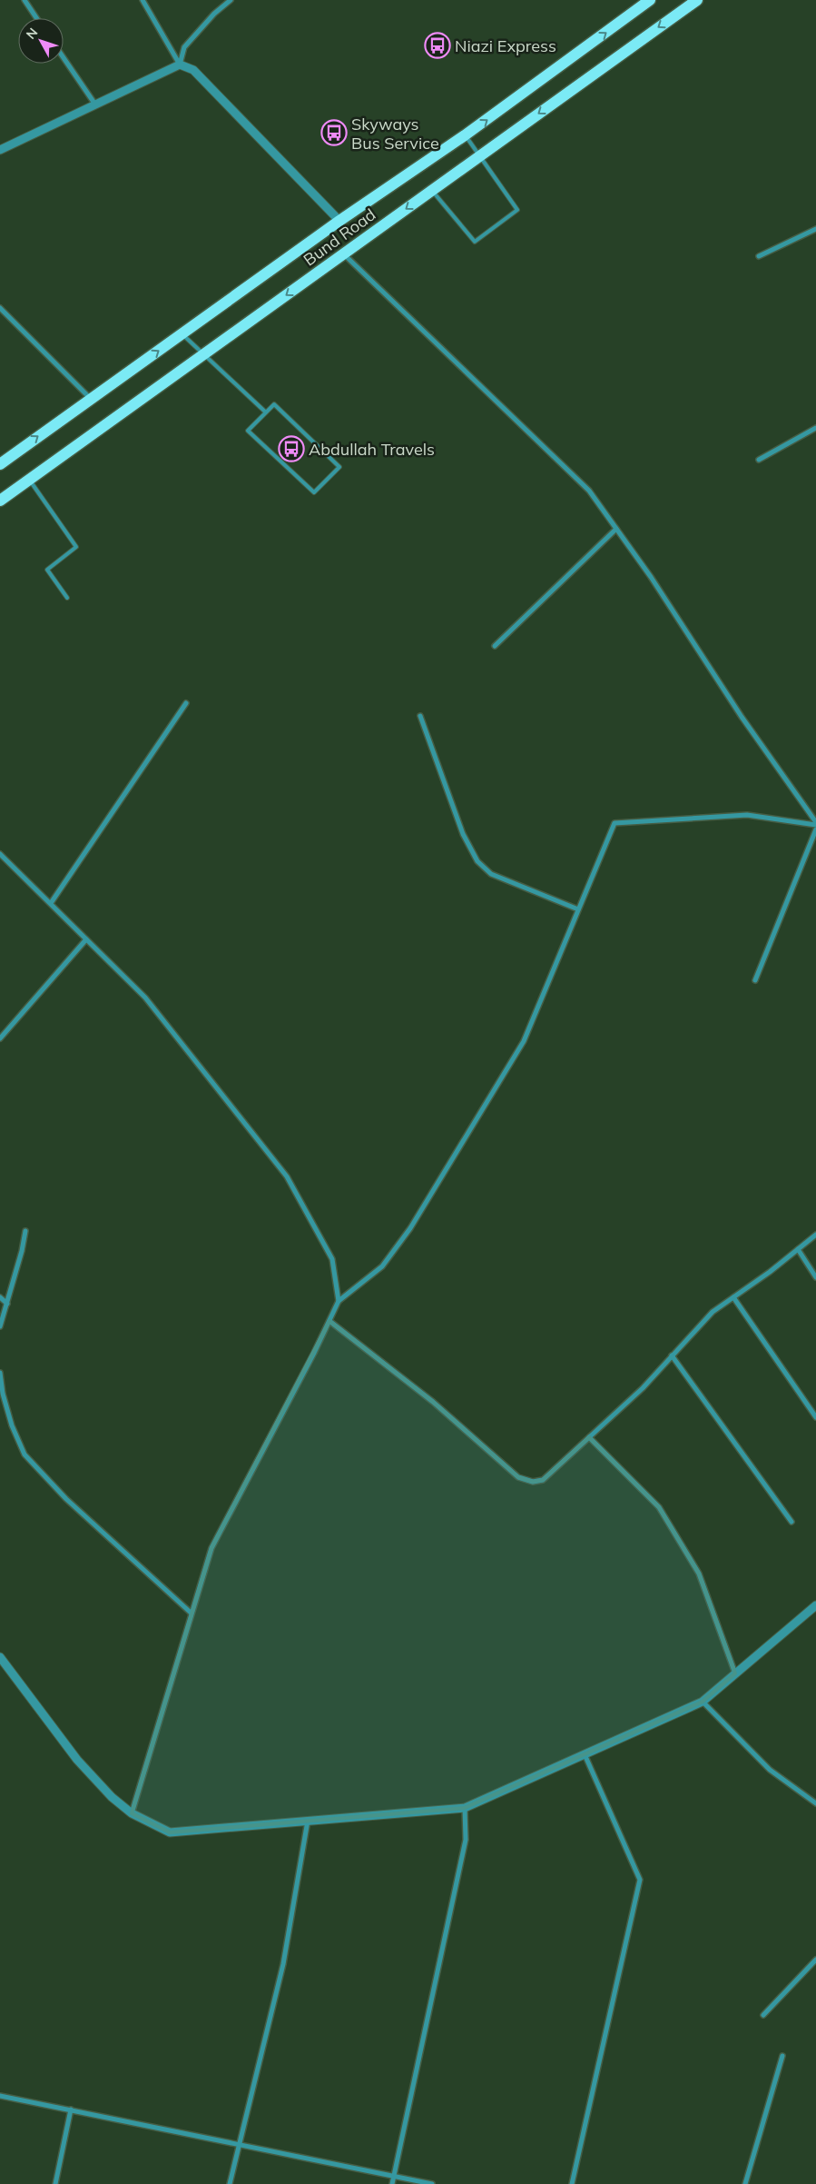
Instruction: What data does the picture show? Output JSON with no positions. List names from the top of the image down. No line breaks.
{"streets":{"main road":["Bund Road"]},"places":{"bus stop":["Niazi Express","Skyways Bus Service","Abdullah Travels"]},"north":"top left"}
